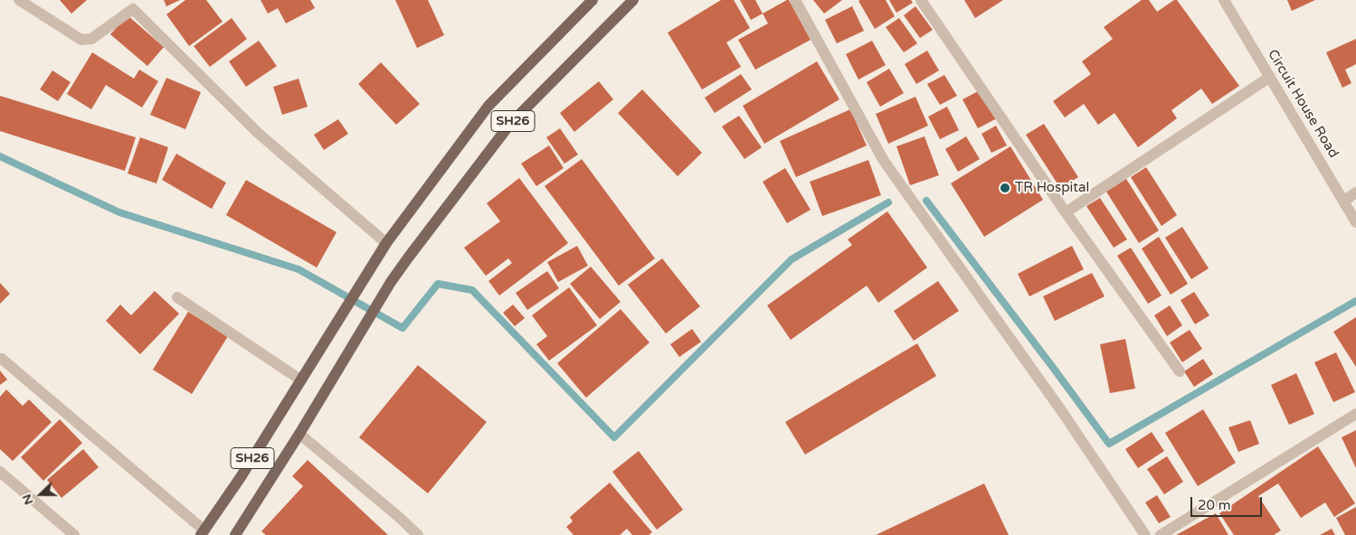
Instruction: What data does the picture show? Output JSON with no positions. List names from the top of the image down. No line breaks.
{"streets":{"main road":["SH26"],"street":["Circuit House Road"]},"places":["TR Hospital"],"scale_bar":"20 m","north":"left"}
